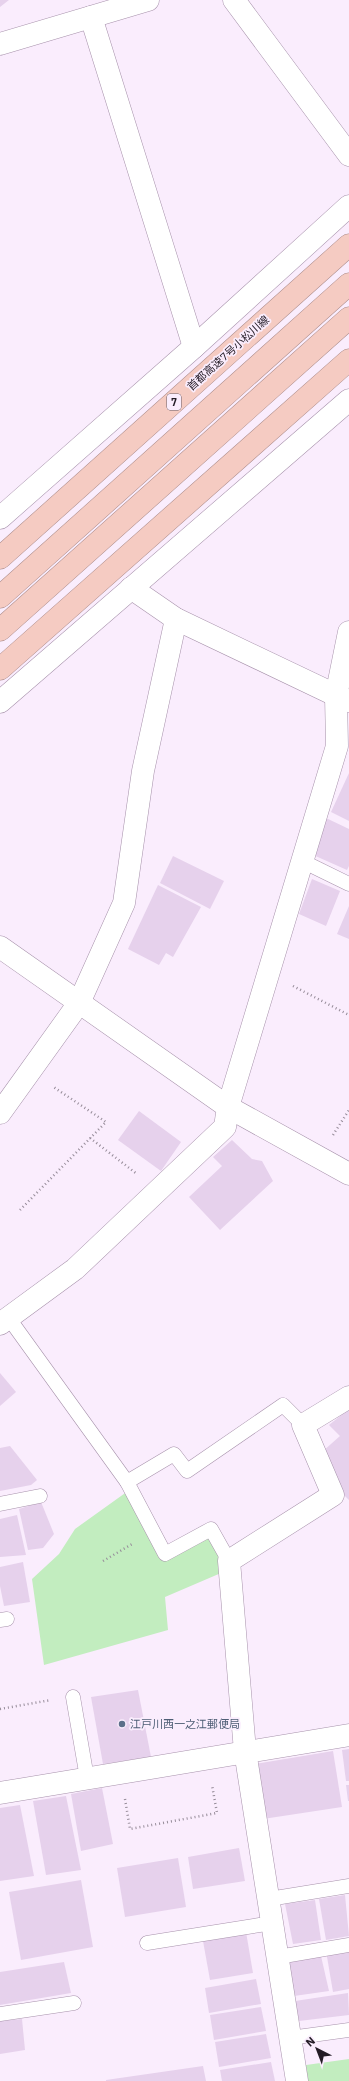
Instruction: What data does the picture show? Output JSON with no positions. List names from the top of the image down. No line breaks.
{"streets":{"highway":["首都高速7号小松川線","7"]},"places":["江戸川西一之江郵便局"],"north":"top left"}
